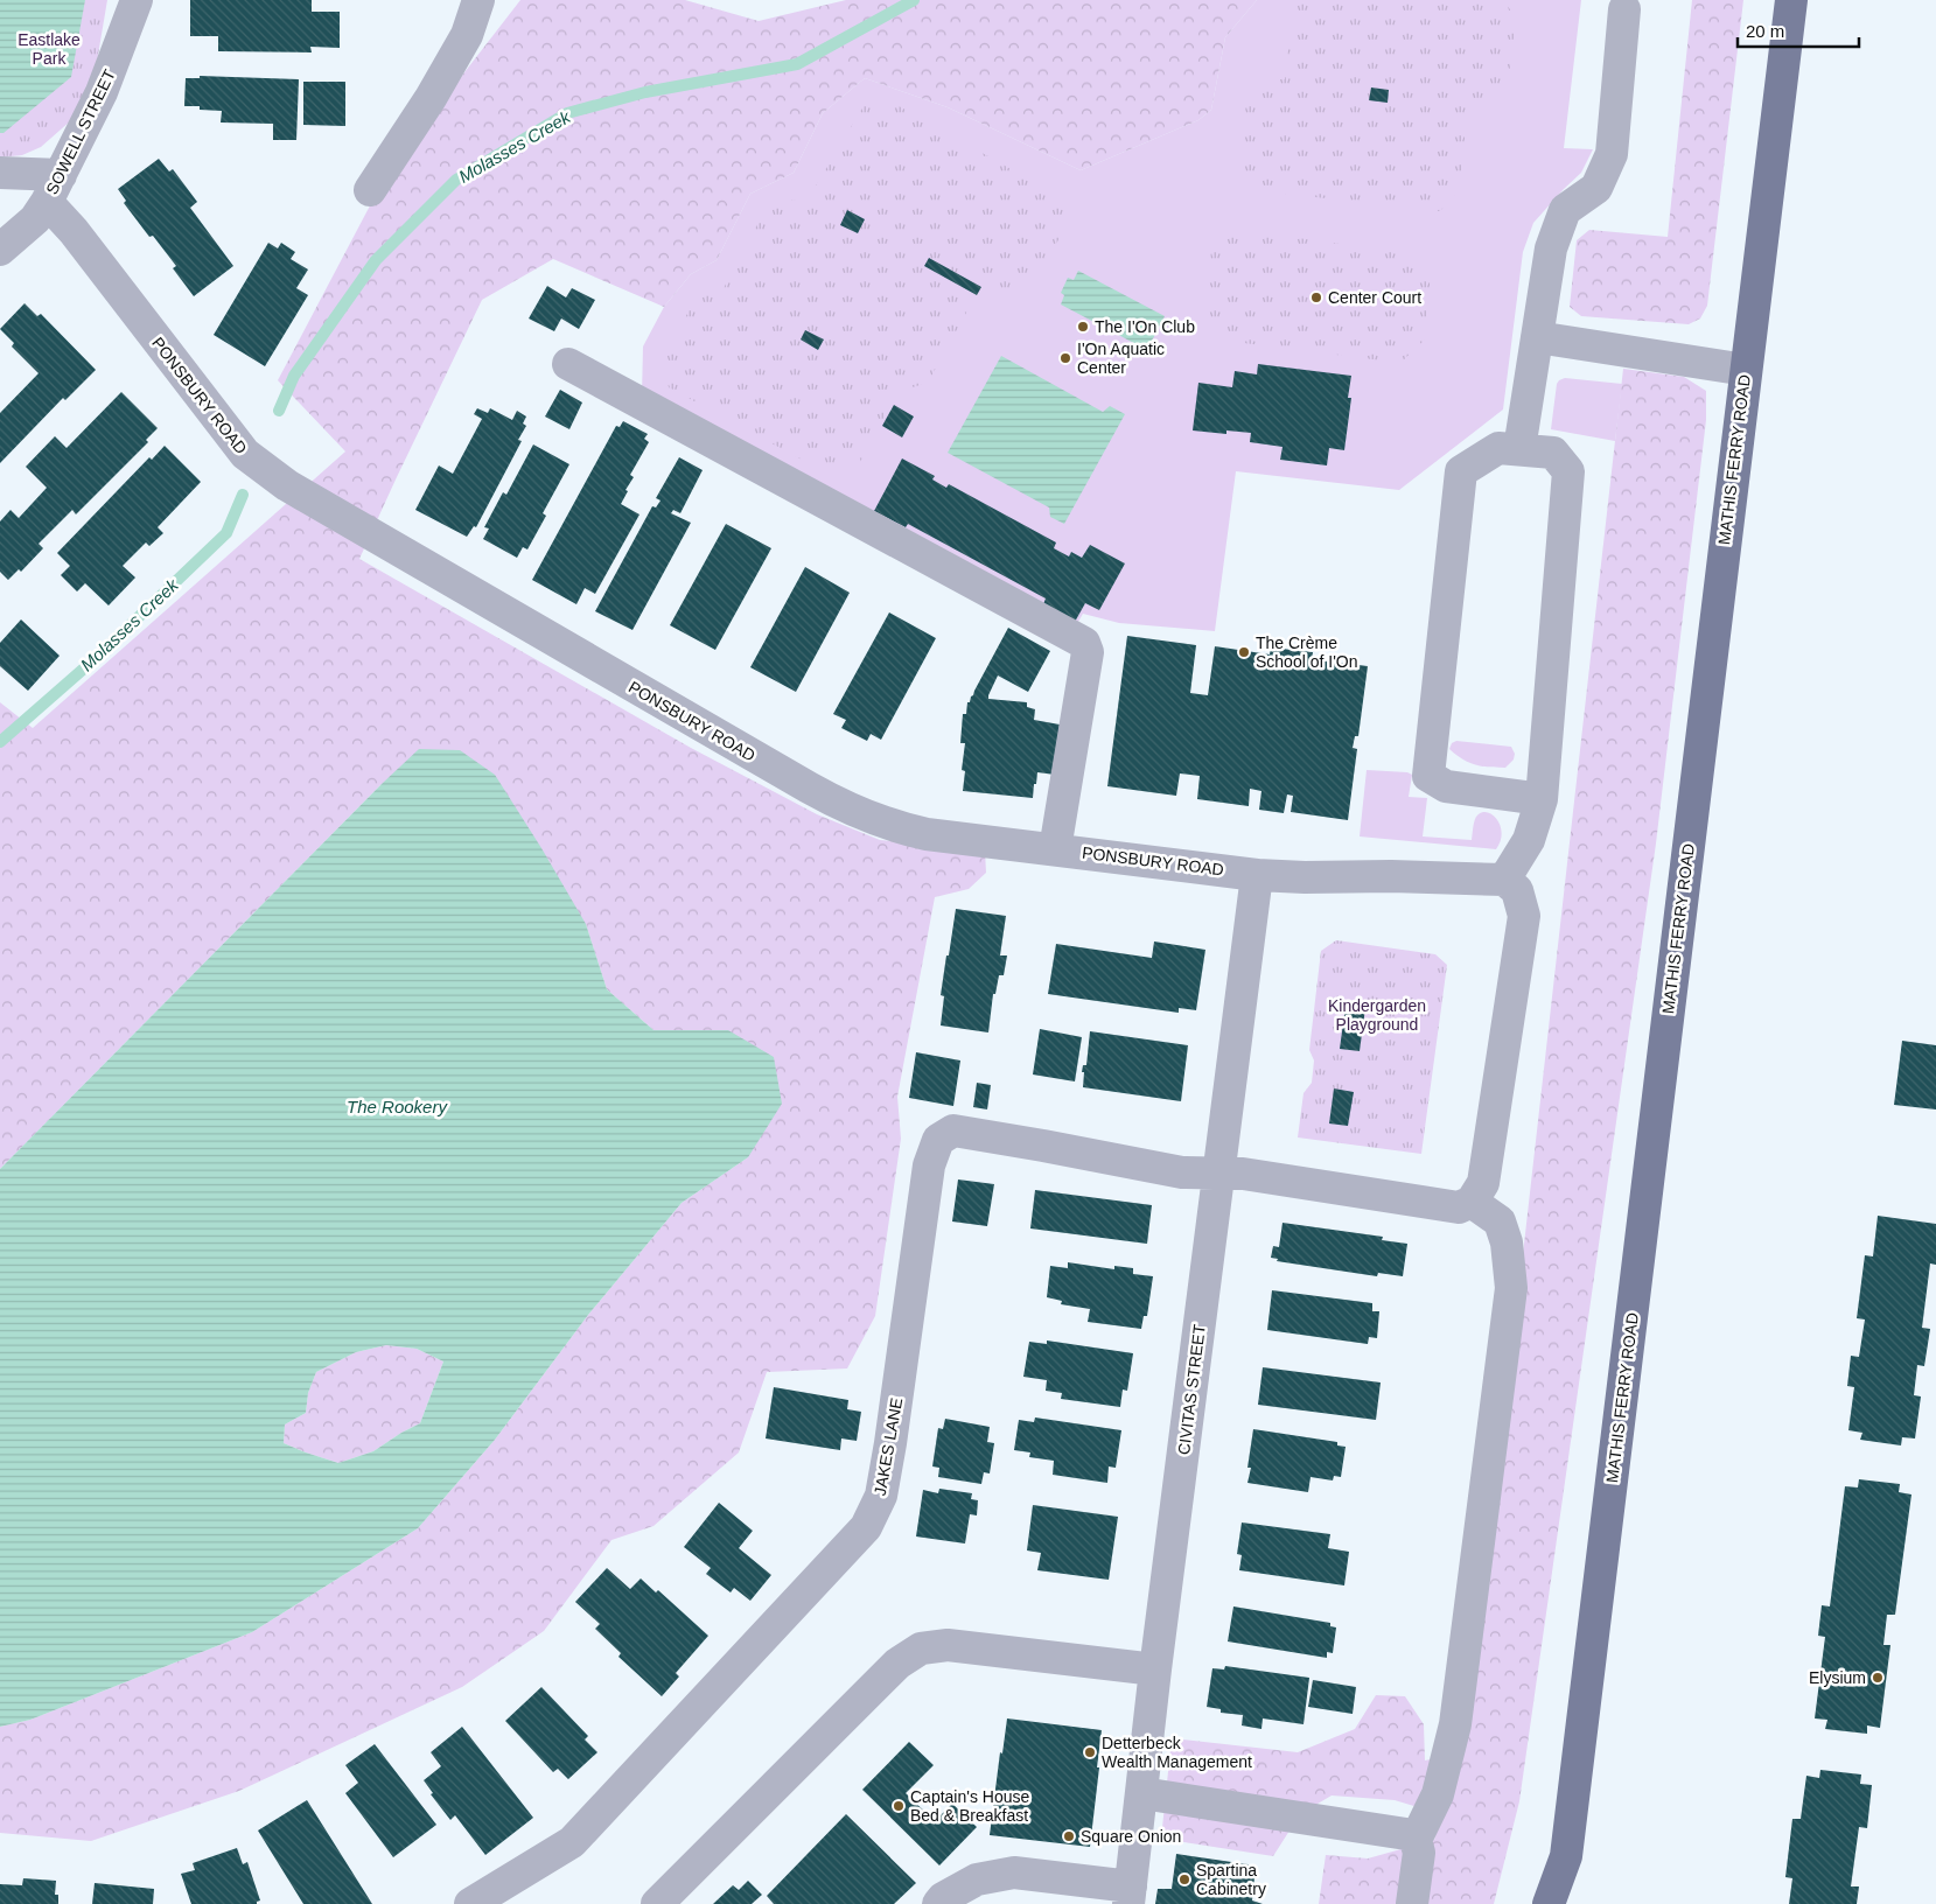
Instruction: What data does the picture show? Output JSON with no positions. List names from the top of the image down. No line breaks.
{"streets":{"main road":["MATHIS FERRY ROAD"],"street":["SOWELL STREET","PONSBURY ROAD","CIVITAS STREET","JAKES LANE"]},"crossings":[["SOWELL STREET","PONSBURY ROAD"],["PONSBURY ROAD","CIVITAS STREET"],["CIVITAS STREET","JAKES LANE"]],"water":["Molasses Creek","The Rookery"],"parks":["Eastlake Park","Kindergarden Playground"],"places":["Center Court","The I'On Club","I'On Aquatic Center","The Crème School of I'On","Elysium","Detterbeck Wealth Management","Captain's House Bed & Breakfast","Square Onion","Spartina Cabinetry"],"scale_bar":"20 m"}
